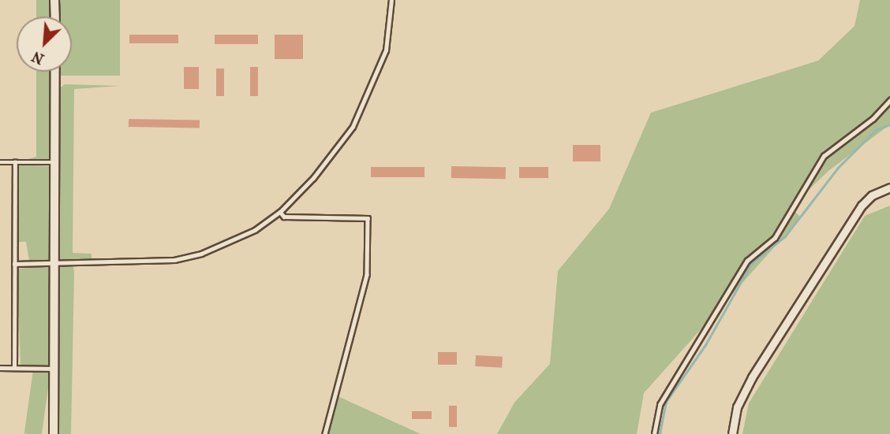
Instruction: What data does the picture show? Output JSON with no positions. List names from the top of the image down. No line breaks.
{"north":"bottom left"}
